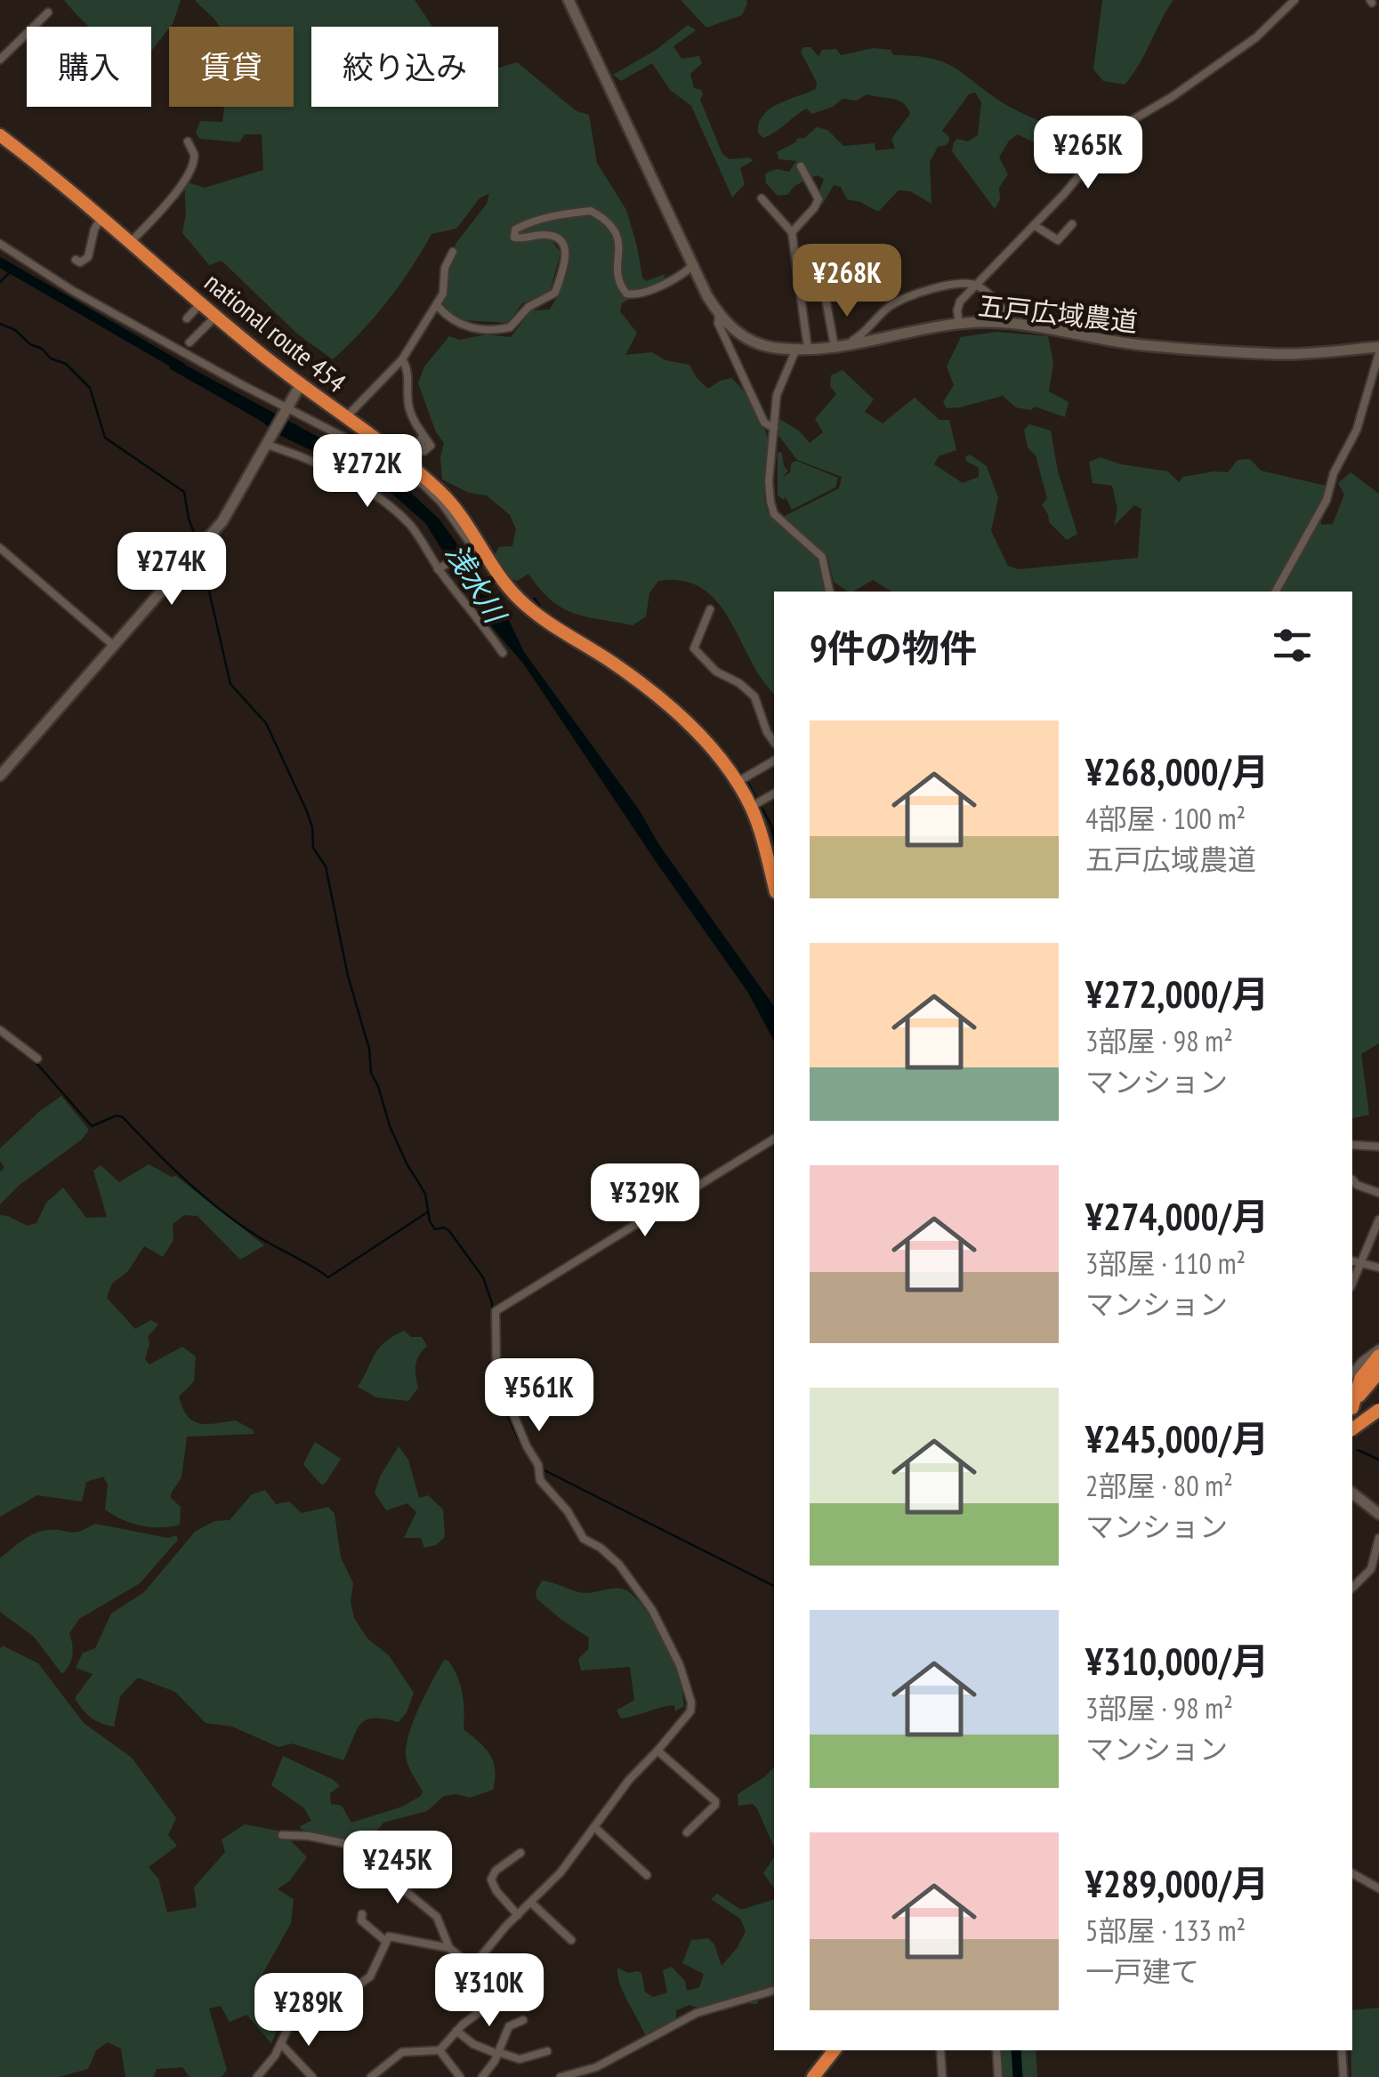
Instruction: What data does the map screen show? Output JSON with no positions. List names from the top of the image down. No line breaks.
{"streets":{"highway":["national route 454"],"street":["五戸広域農道"]},"water":["浅水川"],"page":{"chip":["購入","賃貸","絞り込み"],"price":["¥265K","¥268K","¥272K","¥274K","¥329K","¥561K","¥245K","¥310K","¥289K"],"heading":"9件の物件","list":[{"name":"¥268,000/月","note":"4部屋 · 100 m² · 五戸広域農道"},{"name":"¥272,000/月","note":"3部屋 · 98 m² · マンション"},{"name":"¥274,000/月","note":"3部屋 · 110 m² · マンション"},{"name":"¥245,000/月","note":"2部屋 · 80 m² · マンション"},{"name":"¥310,000/月","note":"3部屋 · 98 m² · マンション"},{"name":"¥289,000/月","note":"5部屋 · 133 m² · 一戸建て"}]}}
